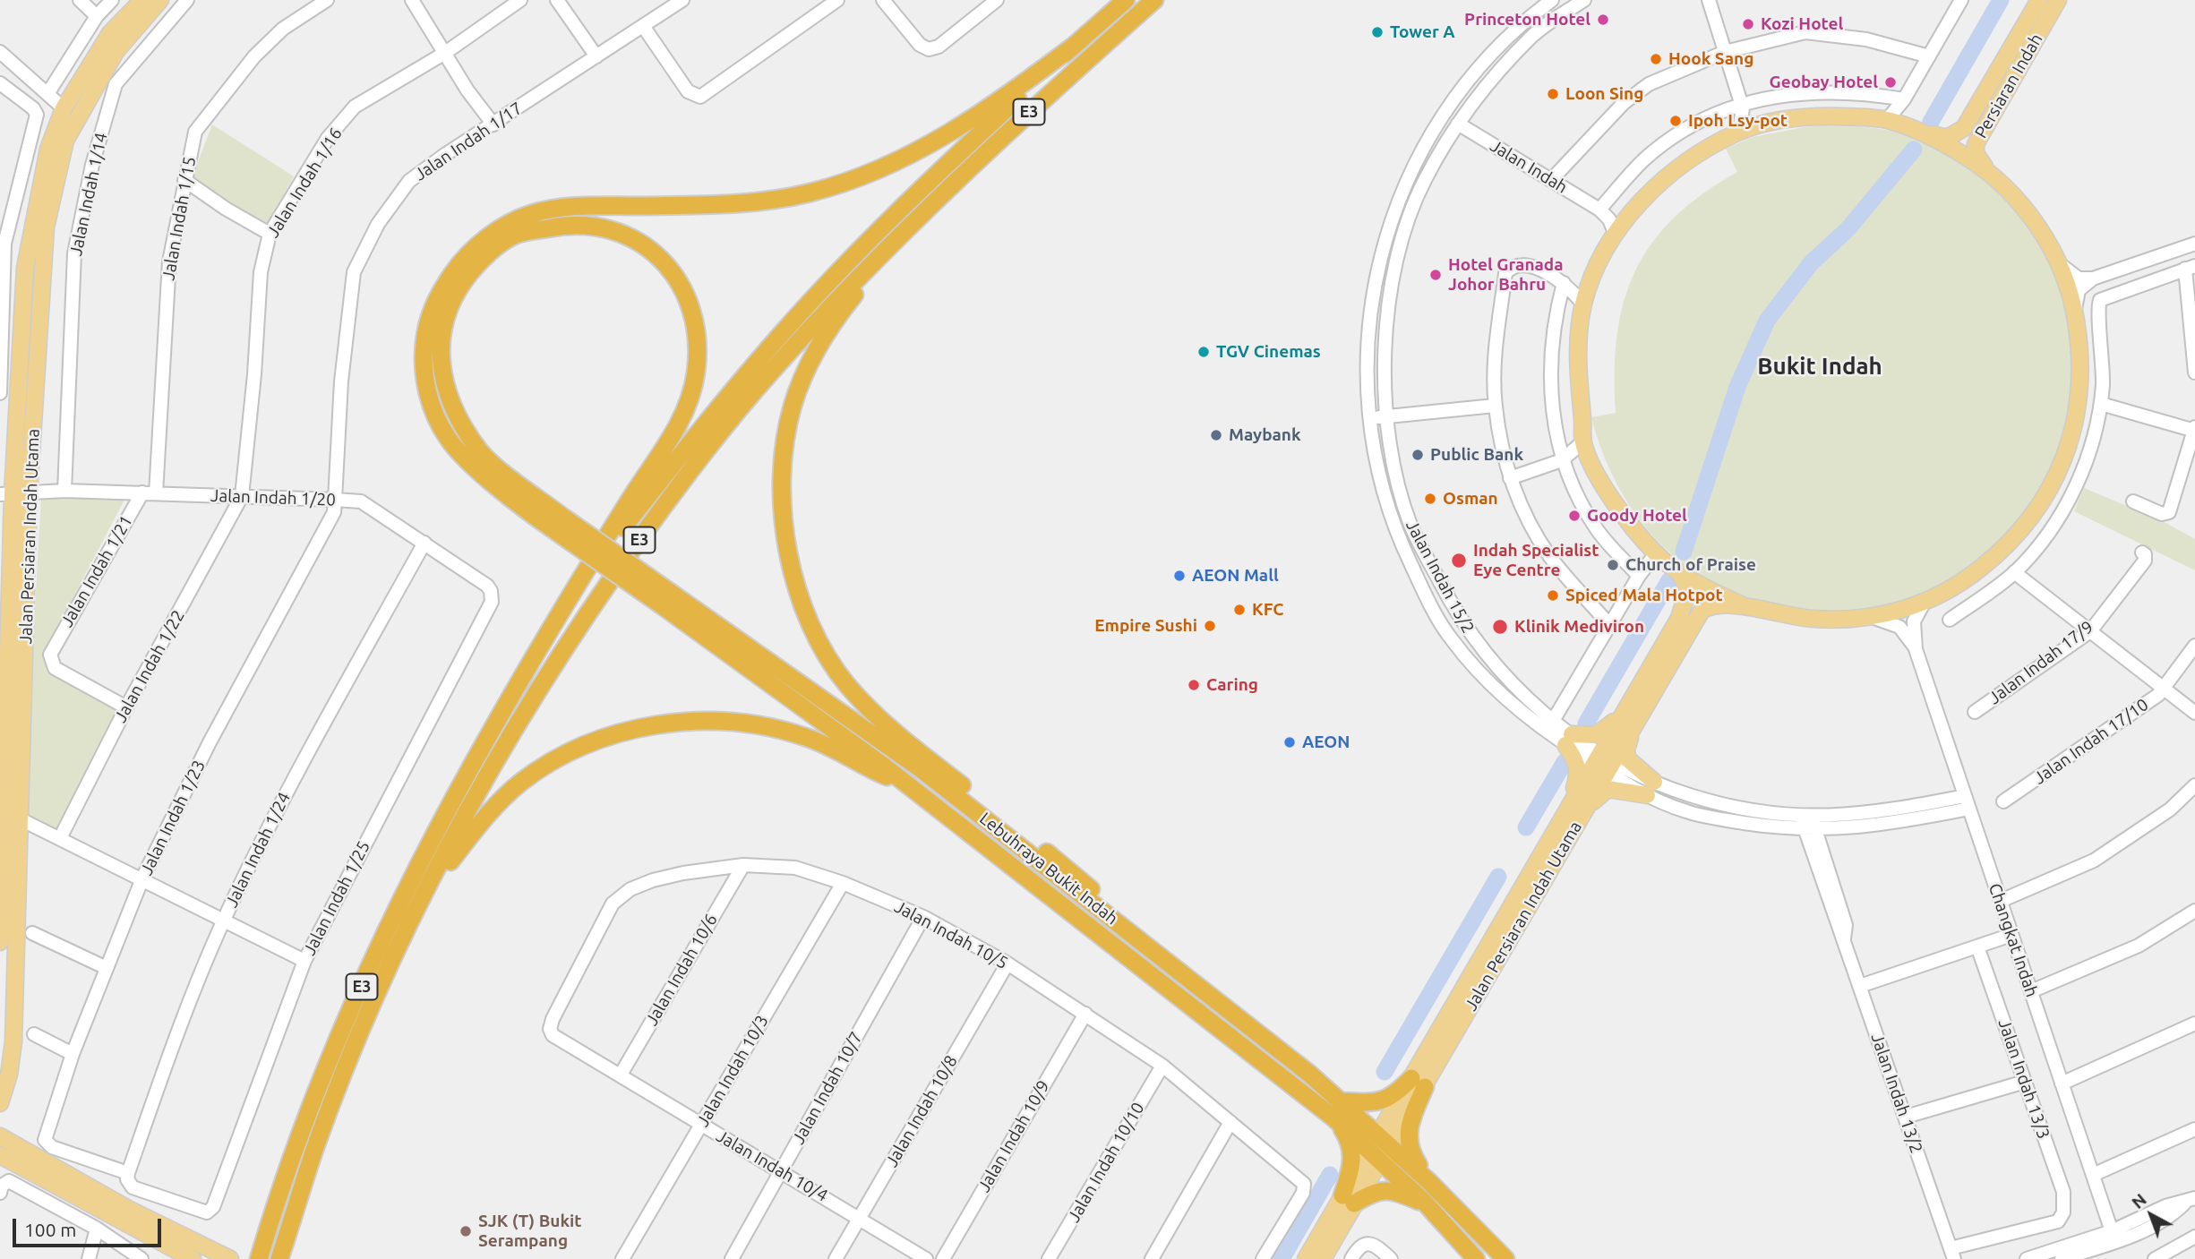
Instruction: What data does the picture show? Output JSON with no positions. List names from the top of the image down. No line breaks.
{"streets":{"highway":["E3","Lebuhraya Bukit Indah"],"main road":["Persiaran Indah","Jalan Persiaran Indah Utama"],"street":["Jalan Indah 1/17","Jalan Indah","Jalan Indah 1/16","Jalan Indah 1/14","Jalan Indah 1/15","Jalan Indah 1/20","Jalan Indah 1/21","Jalan Indah 15/2","Jalan Indah 17/9","Jalan Indah 1/22","Jalan Indah 17/10","Jalan Indah 1/23","Jalan Indah 1/24","Jalan Indah 1/25","Jalan Indah 10/5","Changkat Indah","Jalan Indah 10/6","Jalan Indah 10/3","Jalan Indah 13/3","Jalan Indah 10/7","Jalan Indah 13/2","Jalan Indah 10/8","Jalan Indah 10/9","Jalan Indah 10/10","Jalan Indah 10/4"]},"crossings":[["Persiaran Indah","Jalan Persiaran Indah Utama"],["Jalan Indah 1/17","Jalan Indah 1/20"],["Jalan Indah 1/17","Jalan Indah 1/23"],["Jalan Indah","Jalan Persiaran Indah Utama"],["Jalan Indah","Jalan Indah 15/2"],["Jalan Indah 1/16","Jalan Indah 1/20"],["Jalan Indah 1/16","Jalan Indah 1/22"],["Jalan Indah 1/14","Jalan Indah 1/20"],["Jalan Indah 1/15","Jalan Indah 1/20"],["Jalan Indah 1/20","Jalan Persiaran Indah Utama"],["Jalan Indah 1/20","Jalan Indah 1/21"],["Jalan Indah 1/20","Jalan Indah 1/22"],["Jalan Indah 1/20","Jalan Indah 1/23"],["Jalan Indah 1/20","Jalan Indah 1/24"],["Jalan Indah 1/20","Jalan Indah 1/25"],["Jalan Persiaran Indah Utama","Jalan Indah 15/2"],["Jalan Persiaran Indah Utama","Lebuhraya Bukit Indah"],["Jalan Persiaran Indah Utama","Changkat Indah"],["Jalan Indah 1/21","Jalan Indah 1/22"],["Jalan Indah 1/23","Jalan Indah 1/24"],["Jalan Indah 1/23","Jalan Indah 1/25"],["Jalan Indah 1/24","Jalan Indah 1/25"],["Jalan Indah 10/5","Jalan Indah 10/6"],["Jalan Indah 10/5","Jalan Indah 10/3"],["Jalan Indah 10/5","Jalan Indah 10/7"],["Jalan Indah 10/5","Jalan Indah 10/8"],["Jalan Indah 10/5","Jalan Indah 10/9"],["Jalan Indah 10/5","Jalan Indah 10/10"],["Jalan Indah 10/5","Jalan Indah 10/4"],["Jalan Indah 10/6","Jalan Indah 10/4"],["Jalan Indah 10/3","Jalan Indah 10/4"],["Jalan Indah 13/3","Jalan Indah 13/2"],["Jalan Indah 10/7","Jalan Indah 10/4"],["Jalan Indah 10/8","Jalan Indah 10/4"]],"districts":["Bukit Indah"],"places":["Princeton Hotel","Kozi Hotel","Tower A","Hook Sang","Geobay Hotel","Loon Sing","Ipoh Lsy-pot","Hotel Granada Johor Bahru","TGV Cinemas","Maybank","Public Bank","Osman","Goody Hotel","Indah Specialist Eye Centre","Church of Praise","AEON Mall","Spiced Mala Hotpot","KFC","Empire Sushi","Klinik Mediviron","Caring","AEON","SJK (T) Bukit Serampang"],"scale_bar":"100 m","north":"top left"}
